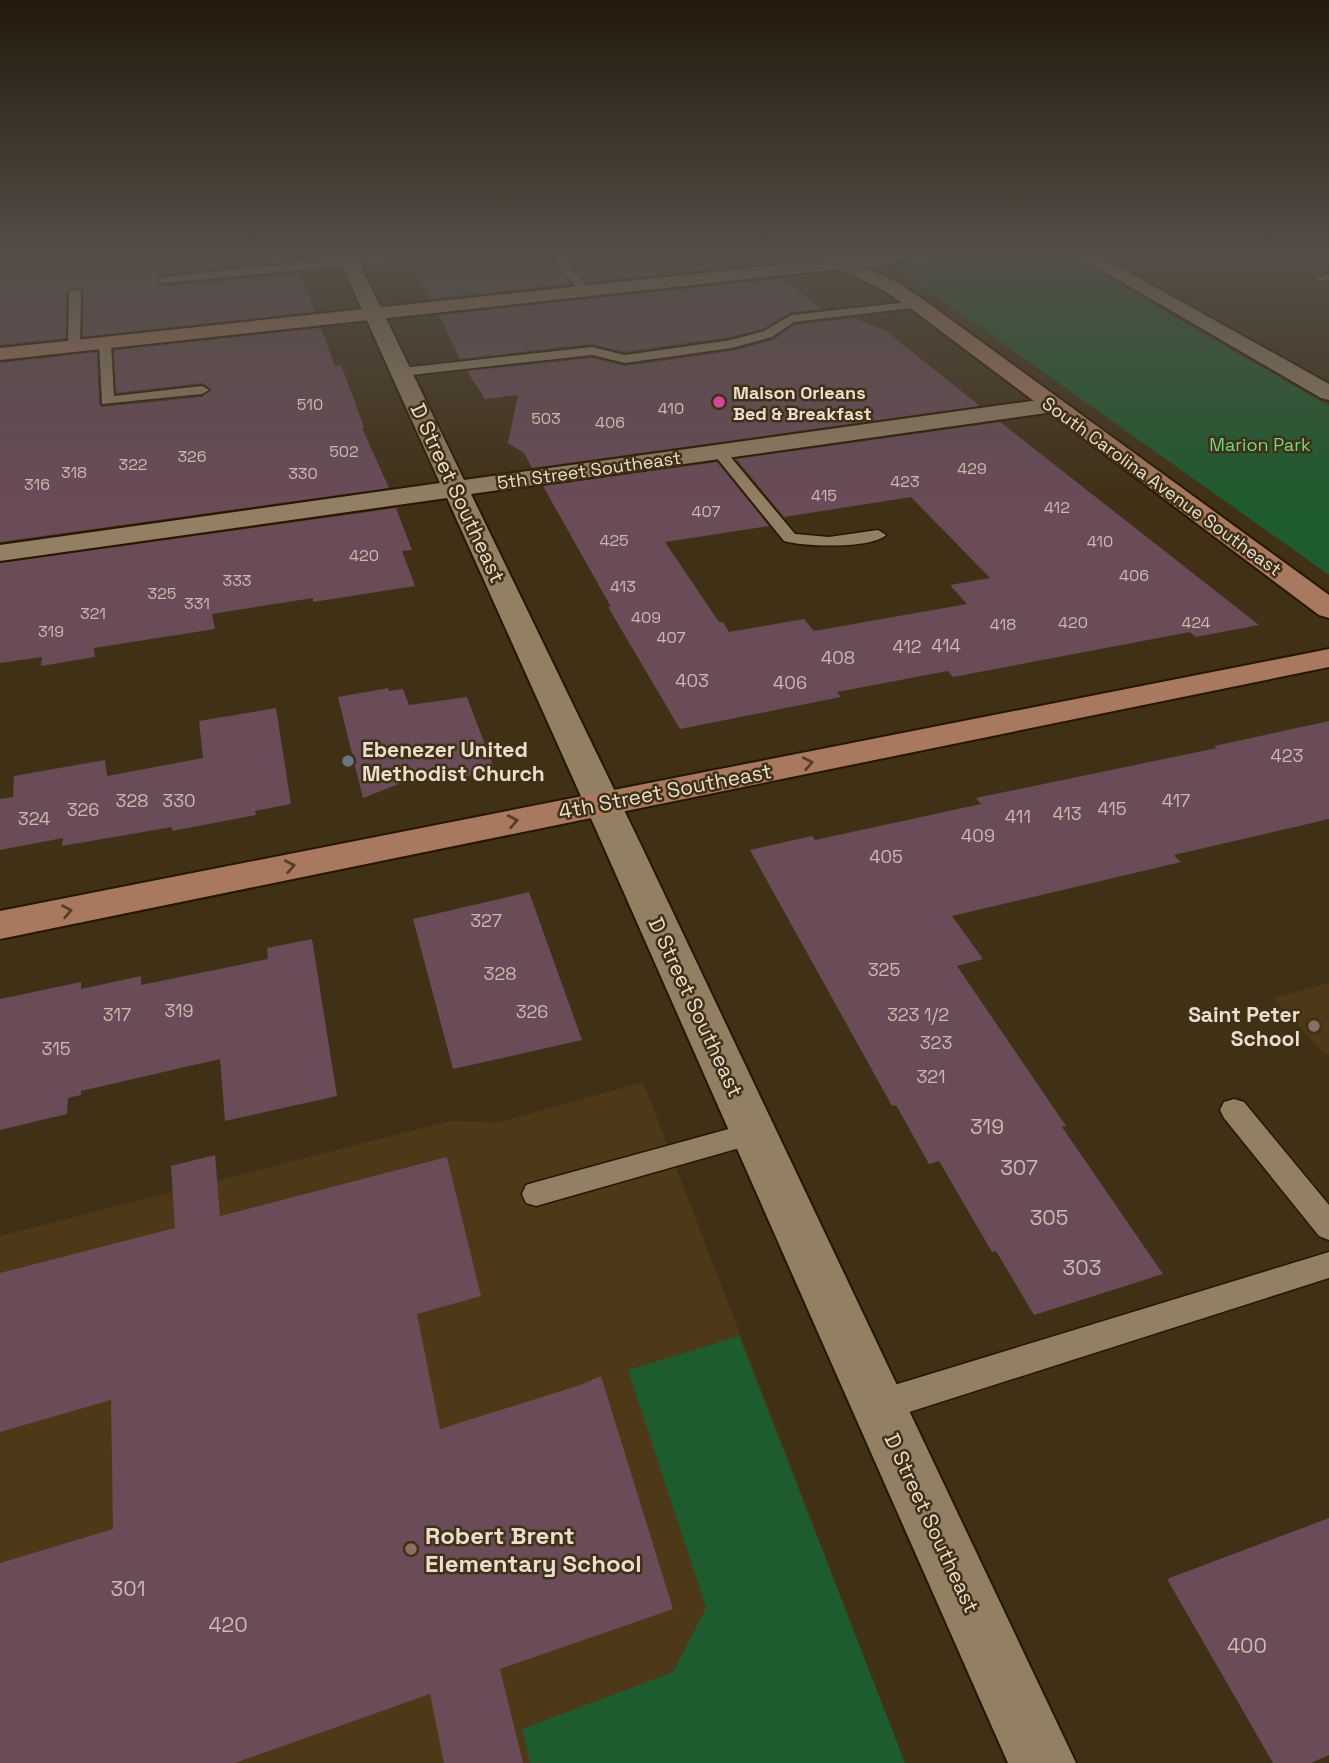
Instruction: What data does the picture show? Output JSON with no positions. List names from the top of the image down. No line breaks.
{"streets":{"street":["5th Street Southeast","South Carolina Avenue Southeast","D Street Southeast","4th Street Southeast"]},"crossings":[["5th Street Southeast","South Carolina Avenue Southeast"],["5th Street Southeast","D Street Southeast"],["D Street Southeast","4th Street Southeast"]],"one_way":["4th Street Southeast"],"parks":["Marion Park"],"places":["Maison Orleans Bed & Breakfast","Ebenezer United Methodist Church","Saint Peter School","Robert Brent Elementary School"],"house_numbers":["510","410","503","406","502","326","322","429","318","330","423","316","415","412","407","425","410","420","406","333","413","325","331","321","409","420","424","418","319","407","414","412","408","403","406","423","328","330","417","415","326","413","411","324","409","405","327","325","328","319","326","317","323 1/2","323","315","321","319","307","305","303","301","420","400"]}
